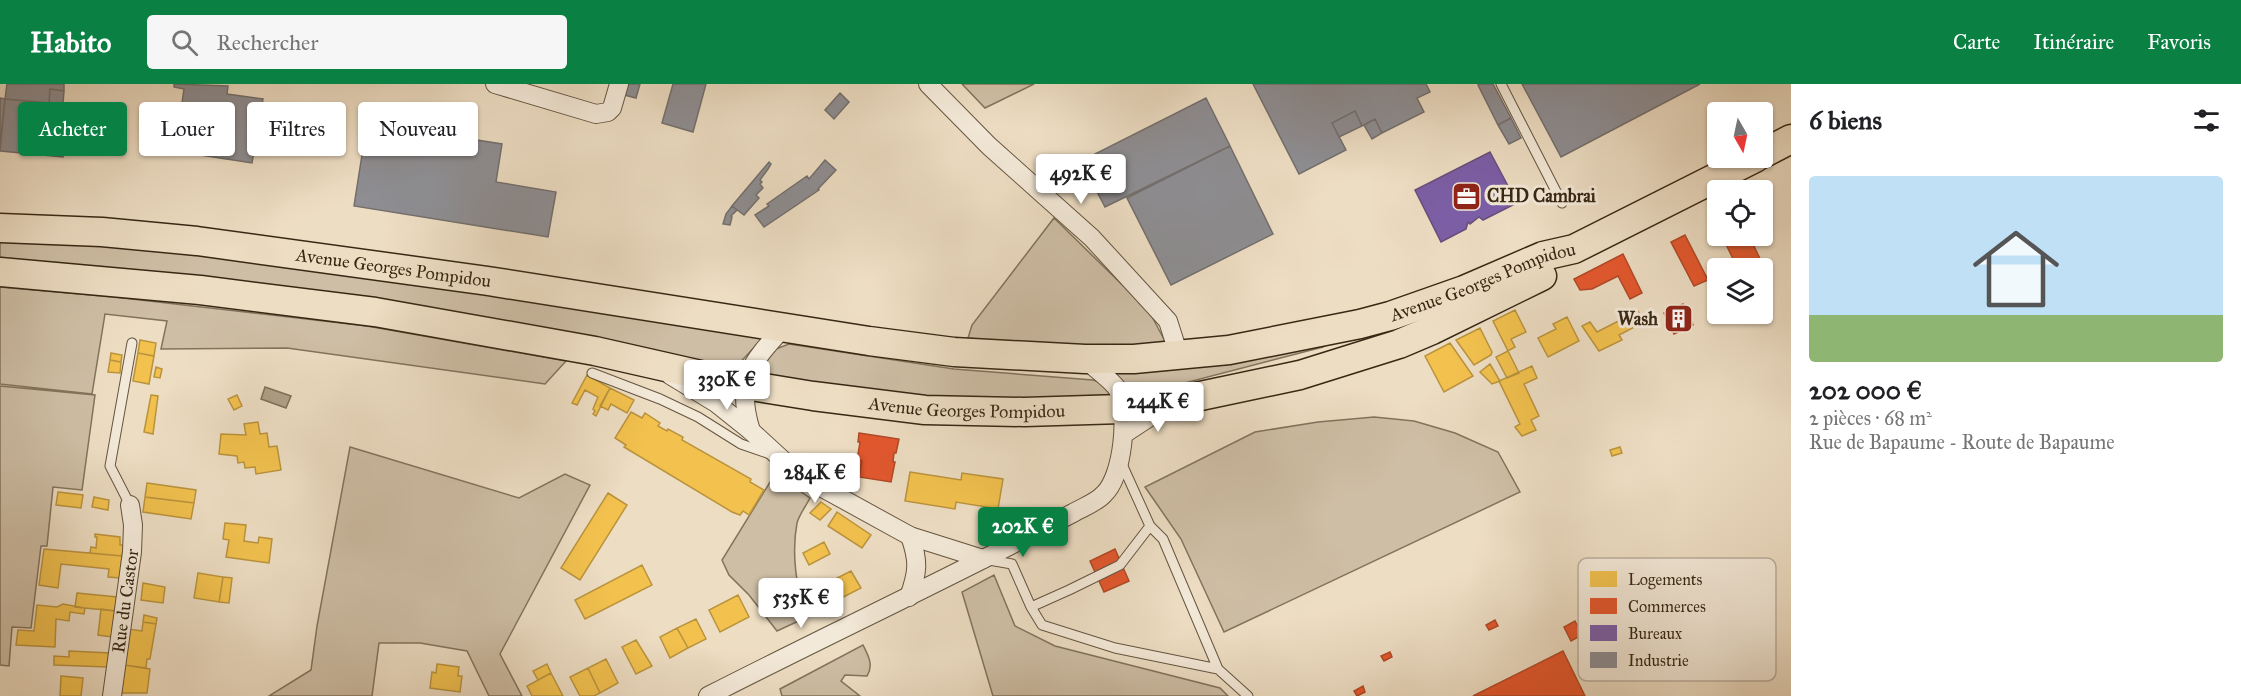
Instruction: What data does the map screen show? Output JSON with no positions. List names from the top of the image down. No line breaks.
{"streets":{"main road":["Avenue Georges Pompidou"],"street":["Rue du Castor"]},"places":{"office":["CHD Cambrai"],"building":["Wash"]},"legend":["Logements","Commerces","Bureaux","Industrie"],"north":"bottom","page":{"header":"Habito","search":"Rechercher","nav":["Carte","Itinéraire","Favoris"],"heading":"6 biens","chip":["Acheter","Louer","Filtres","Nouveau"],"price":["492K €","330K €","244K €","284K €","202K €","535K €"],"list":[{"name":"202 000 €","note":"2 pièces · 68 m² · Rue de Bapaume - Route de Bapaume"}]}}
